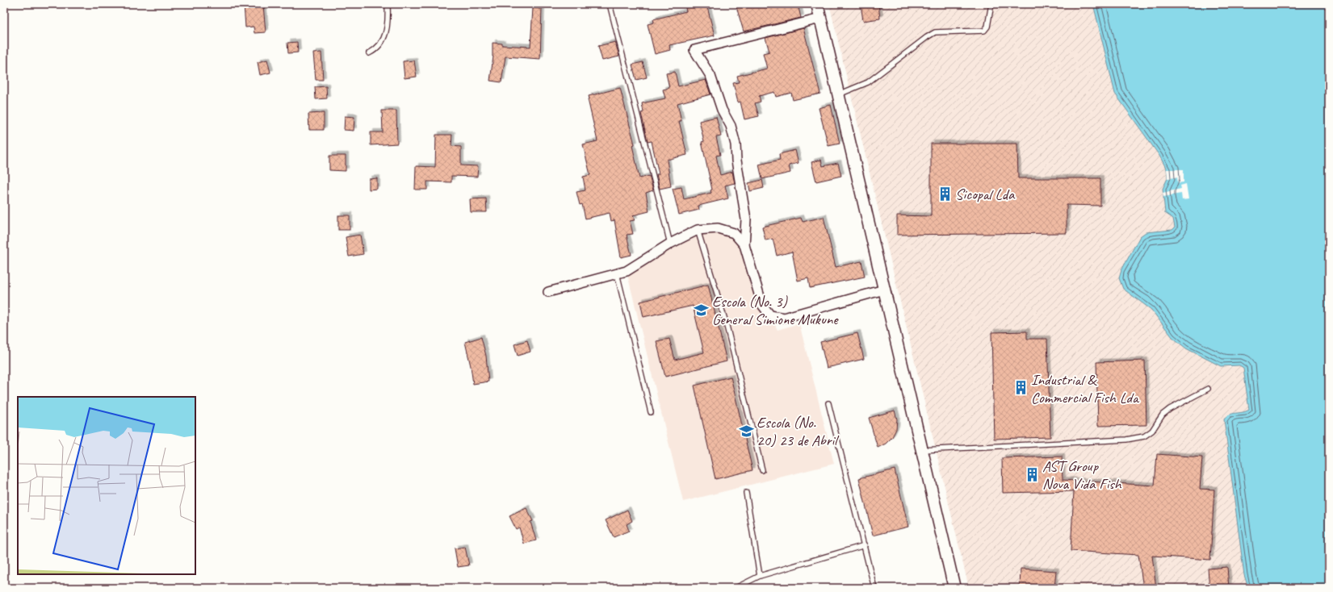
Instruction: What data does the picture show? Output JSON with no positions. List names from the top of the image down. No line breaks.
{"places":{"building":["Sicopal Lda","Industrial & Commercial Fish Lda","AST Group Nova Vida Fish"],"school or university":["Escola (No. 3) General Simione Mukune","Escola (No. 20) 23 de Abril"]}}
